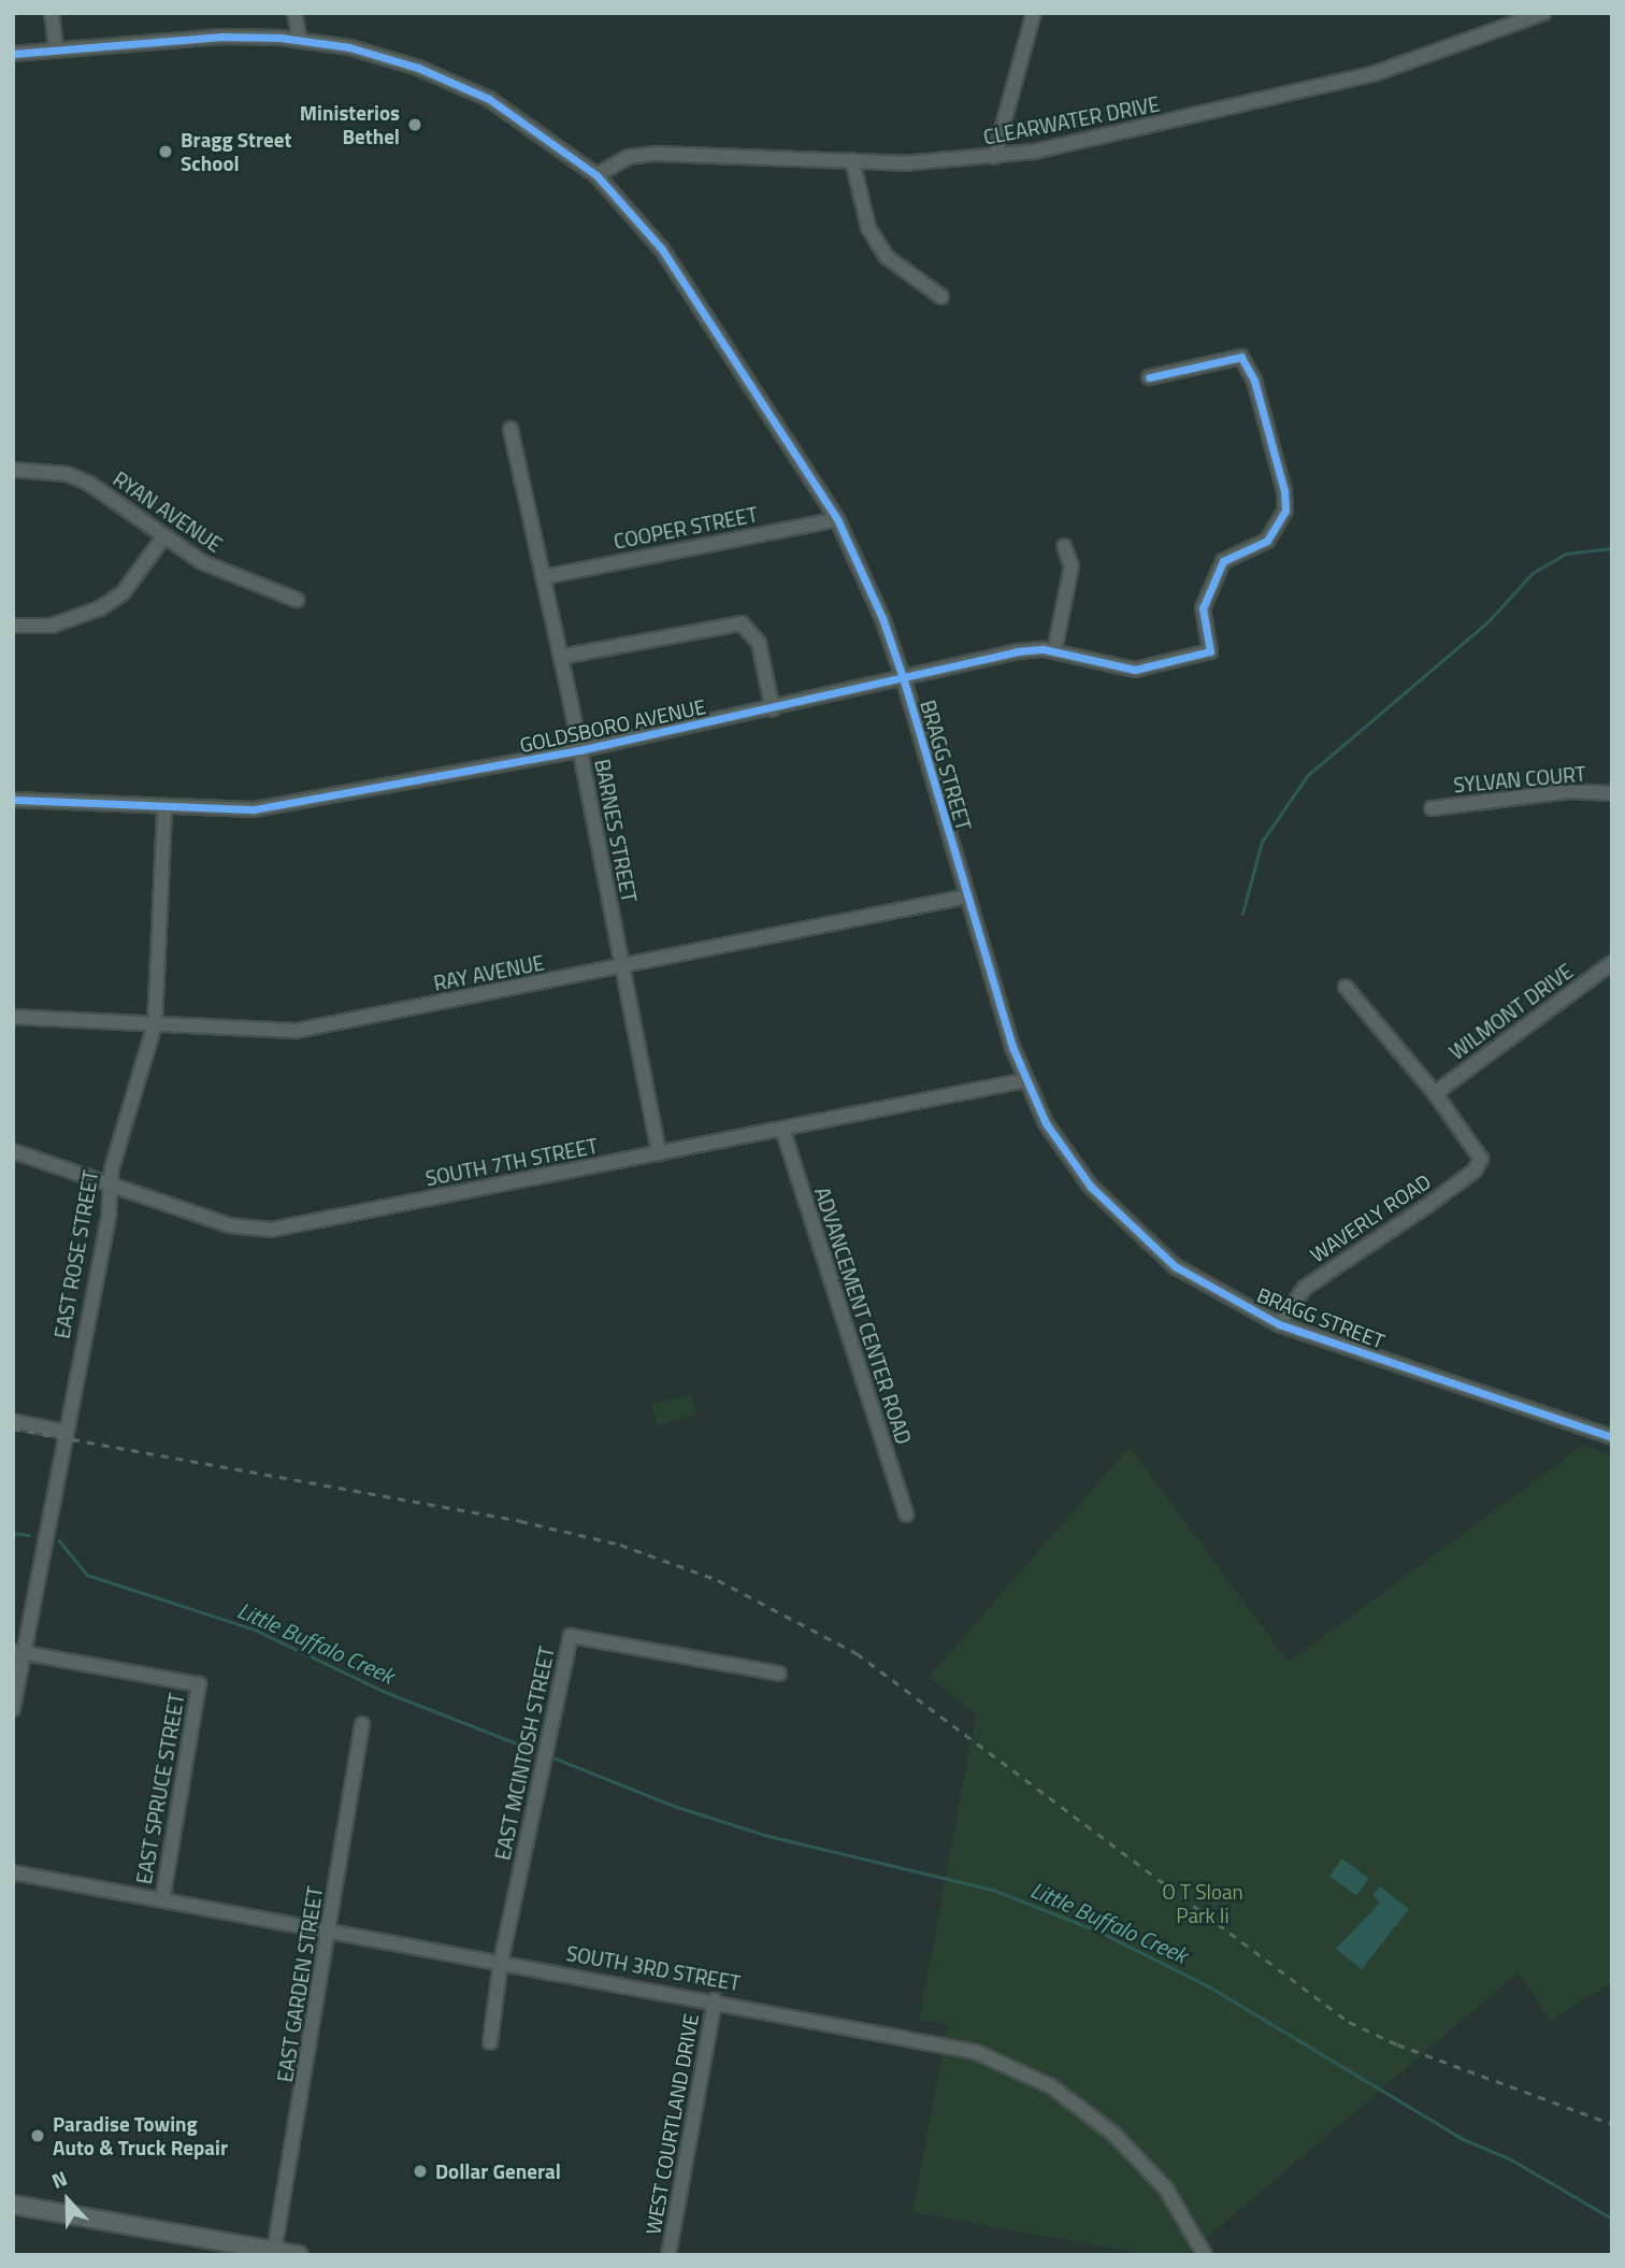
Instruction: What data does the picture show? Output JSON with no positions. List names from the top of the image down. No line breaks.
{"streets":{"street":["CLEARWATER DRIVE","RYAN AVENUE","COOPER STREET","GOLDSBORO AVENUE","BRAGG STREET","SYLVAN COURT","BARNES STREET","RAY AVENUE","WILMONT DRIVE","SOUTH 7TH STREET","WAVERLY ROAD","EAST ROSE STREET","ADVANCEMENT CENTER ROAD","EAST MCINTOSH STREET","EAST SPRUCE STREET","SOUTH 3RD STREET","EAST GARDEN STREET","WEST COURTLAND DRIVE"]},"crossings":[["CLEARWATER DRIVE","BRAGG STREET"],["COOPER STREET","BRAGG STREET"],["COOPER STREET","BARNES STREET"],["GOLDSBORO AVENUE","BRAGG STREET"],["GOLDSBORO AVENUE","BARNES STREET"],["GOLDSBORO AVENUE","EAST ROSE STREET"],["BRAGG STREET","RAY AVENUE"],["BRAGG STREET","SOUTH 7TH STREET"],["BRAGG STREET","WAVERLY ROAD"],["BARNES STREET","RAY AVENUE"],["BARNES STREET","SOUTH 7TH STREET"],["RAY AVENUE","EAST ROSE STREET"],["WILMONT DRIVE","WAVERLY ROAD"],["SOUTH 7TH STREET","EAST ROSE STREET"],["SOUTH 7TH STREET","ADVANCEMENT CENTER ROAD"],["EAST ROSE STREET","EAST SPRUCE STREET"],["EAST MCINTOSH STREET","SOUTH 3RD STREET"],["EAST SPRUCE STREET","SOUTH 3RD STREET"],["SOUTH 3RD STREET","EAST GARDEN STREET"],["SOUTH 3RD STREET","WEST COURTLAND DRIVE"]],"water":["Little Buffalo Creek"],"parks":["O T Sloan Park Ii"],"places":["Ministerios Bethel","Bragg Street School","Paradise Towing Auto & Truck Repair","Dollar General"],"north":"top"}
